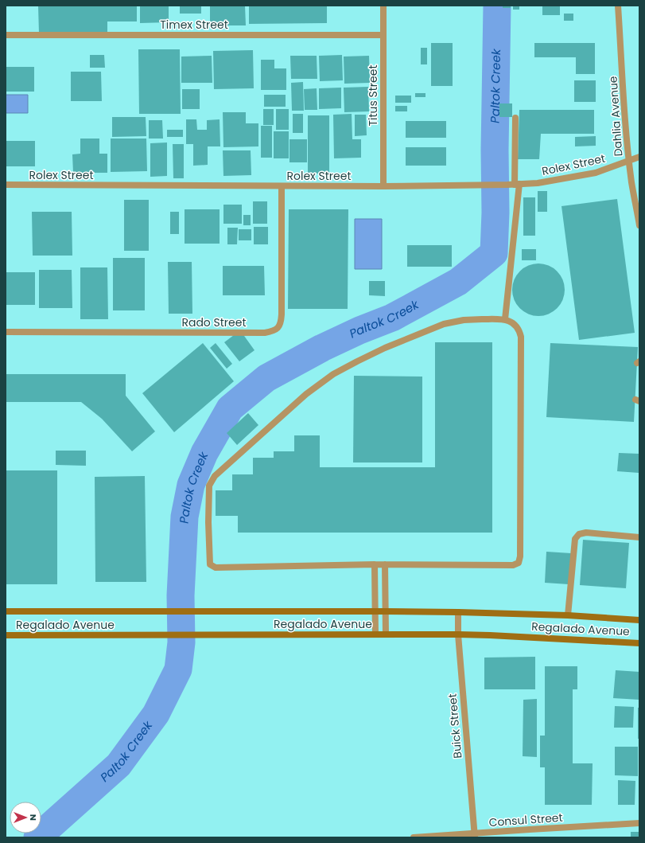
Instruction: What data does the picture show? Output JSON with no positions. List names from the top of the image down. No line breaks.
{"streets":{"main road":["Regalado Avenue"],"street":["Timex Street","Titus Street","Dahlia Avenue","Rolex Street","Rado Street","Buick Street","Consul Street"]},"crossings":[["Timex Street","Titus Street"],["Titus Street","Rolex Street"],["Dahlia Avenue","Rolex Street"],["Rolex Street","Rado Street"],["Regalado Avenue","Buick Street"],["Buick Street","Consul Street"]],"water":["Paltok Creek"],"north":"right"}
